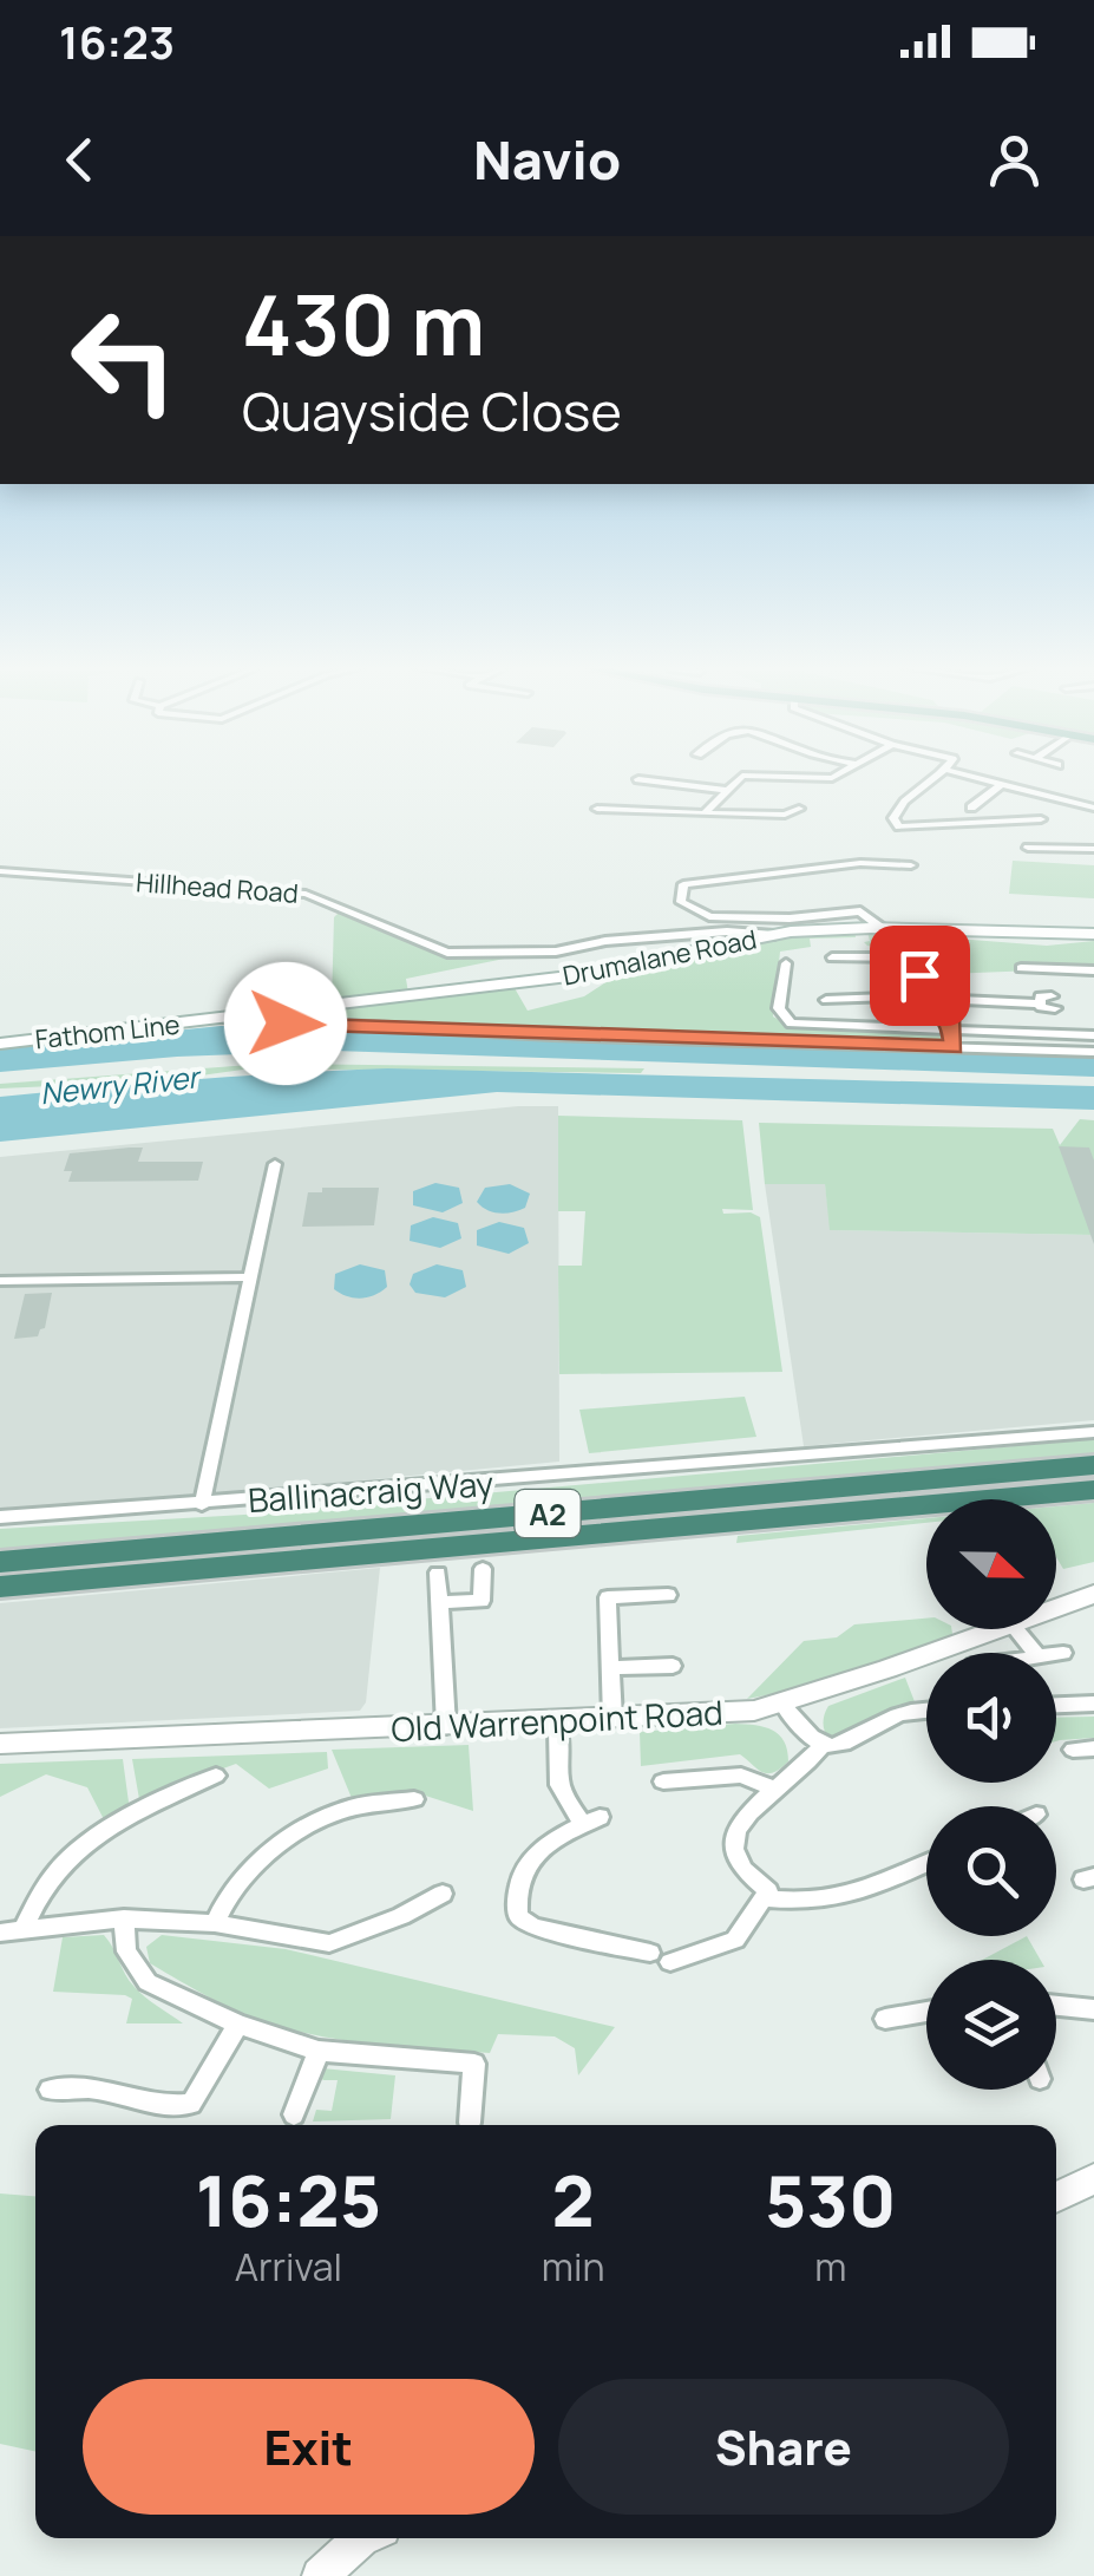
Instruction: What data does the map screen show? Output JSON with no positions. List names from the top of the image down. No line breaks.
{"streets":{"highway":["A2"],"main road":["Drumalane Road","Fathom Line","Old Warrenpoint Road"],"street":["Hillhead Road","Ballinacraig Way"]},"crossings":[["Hillhead Road","Drumalane Road"],["Drumalane Road","Fathom Line"]],"water":["Newry River"],"north":"right","page":{"status":"16:23","header":"Navio","turn":["430 m","Quayside Close"],"eta":["16:25","Arrival","2","min","530","m"],"buttons":["Exit","Share"]}}
